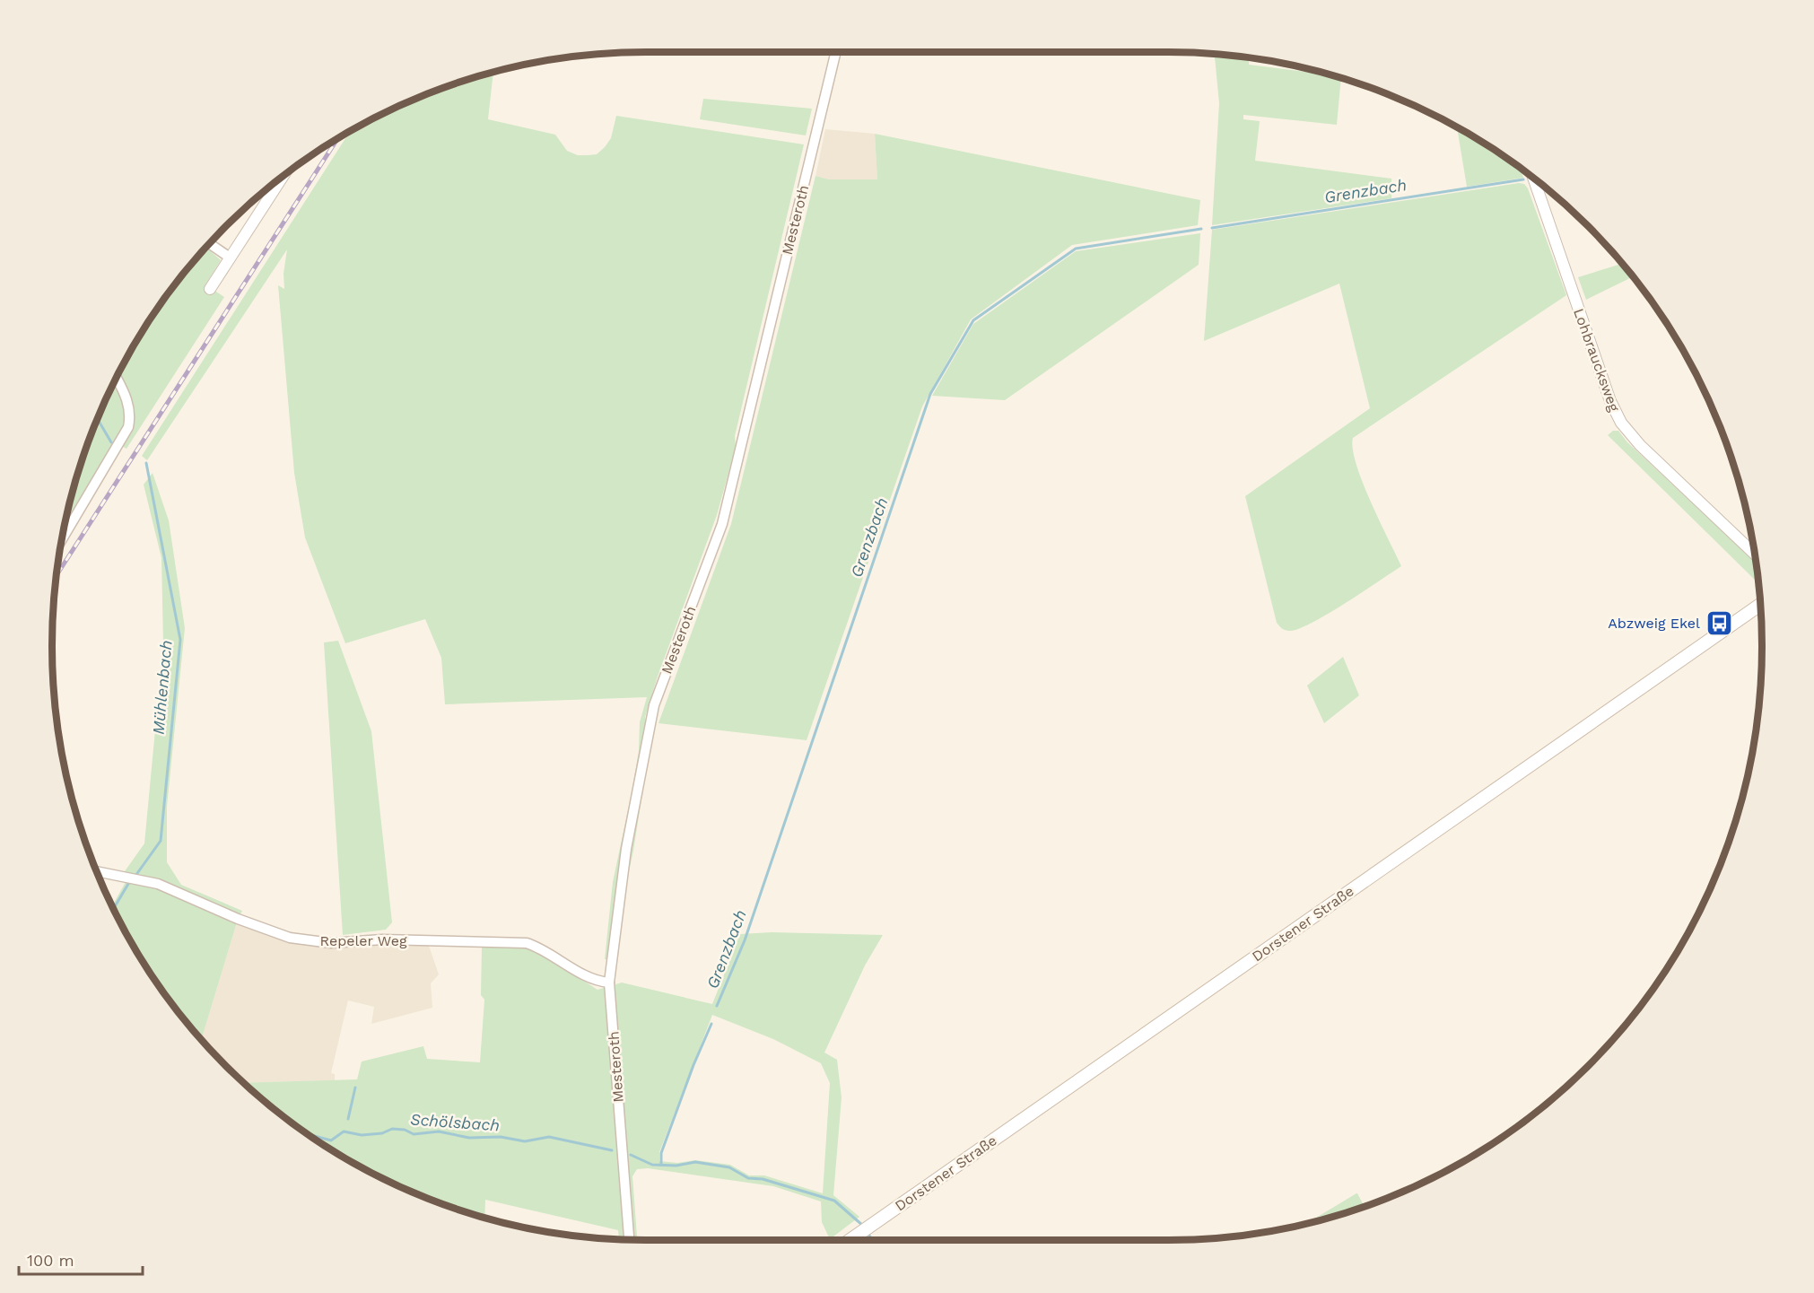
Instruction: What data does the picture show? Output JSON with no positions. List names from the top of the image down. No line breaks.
{"streets":{"main road":["Dorstener Straße"],"street":["Mesteroth","Lohbraucksweg","Repeler Weg"]},"crossings":[["Mesteroth","Repeler Weg"]],"water":["Grenzbach","Mühlenbach","Schölsbach"],"places":{"bus stop":["Abzweig Ekel"]},"scale_bar":"100 m"}
